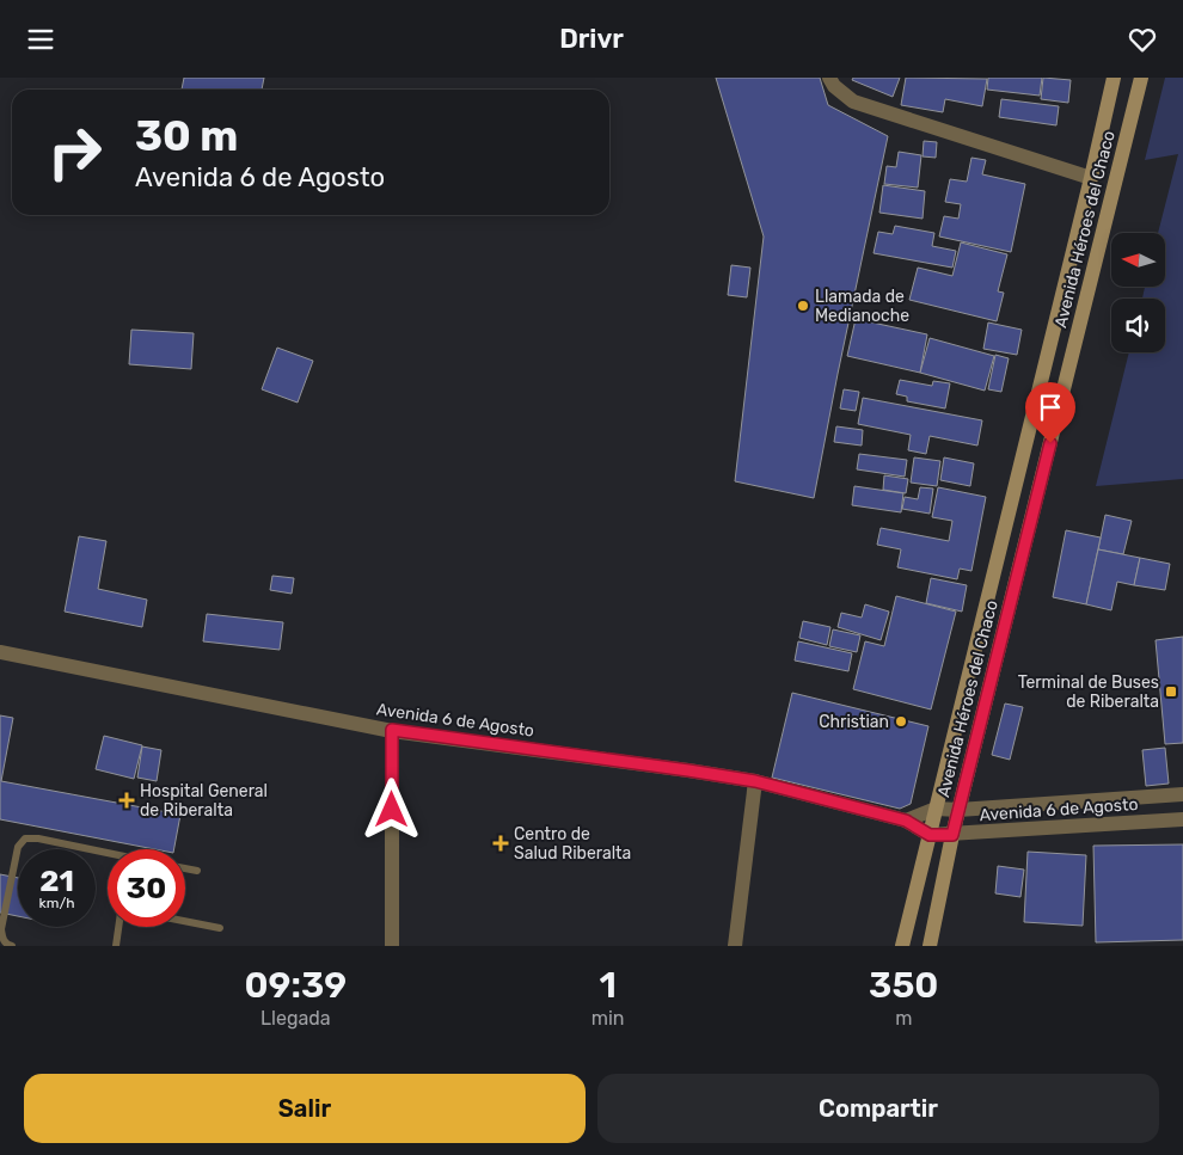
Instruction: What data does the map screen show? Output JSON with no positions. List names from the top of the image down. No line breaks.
{"streets":{"main road":["Avenida Héroes del Chaco"],"street":["Avenida 6 de Agosto"]},"crossings":[["Avenida Héroes del Chaco","Avenida 6 de Agosto"]],"places":{"other":["Llamada de Medianoche","Christian"],"transit":["Terminal de Buses de Riberalta"],"health":["Hospital General de Riberalta","Centro de Salud Riberalta"]},"north":"left","page":{"header":"Drivr","turn":["30 m","Avenida 6 de Agosto"],"speed":"21 km/h","limit":"30","eta":["09:39","Llegada","1","min","350","m"],"buttons":["Salir","Compartir"]}}
